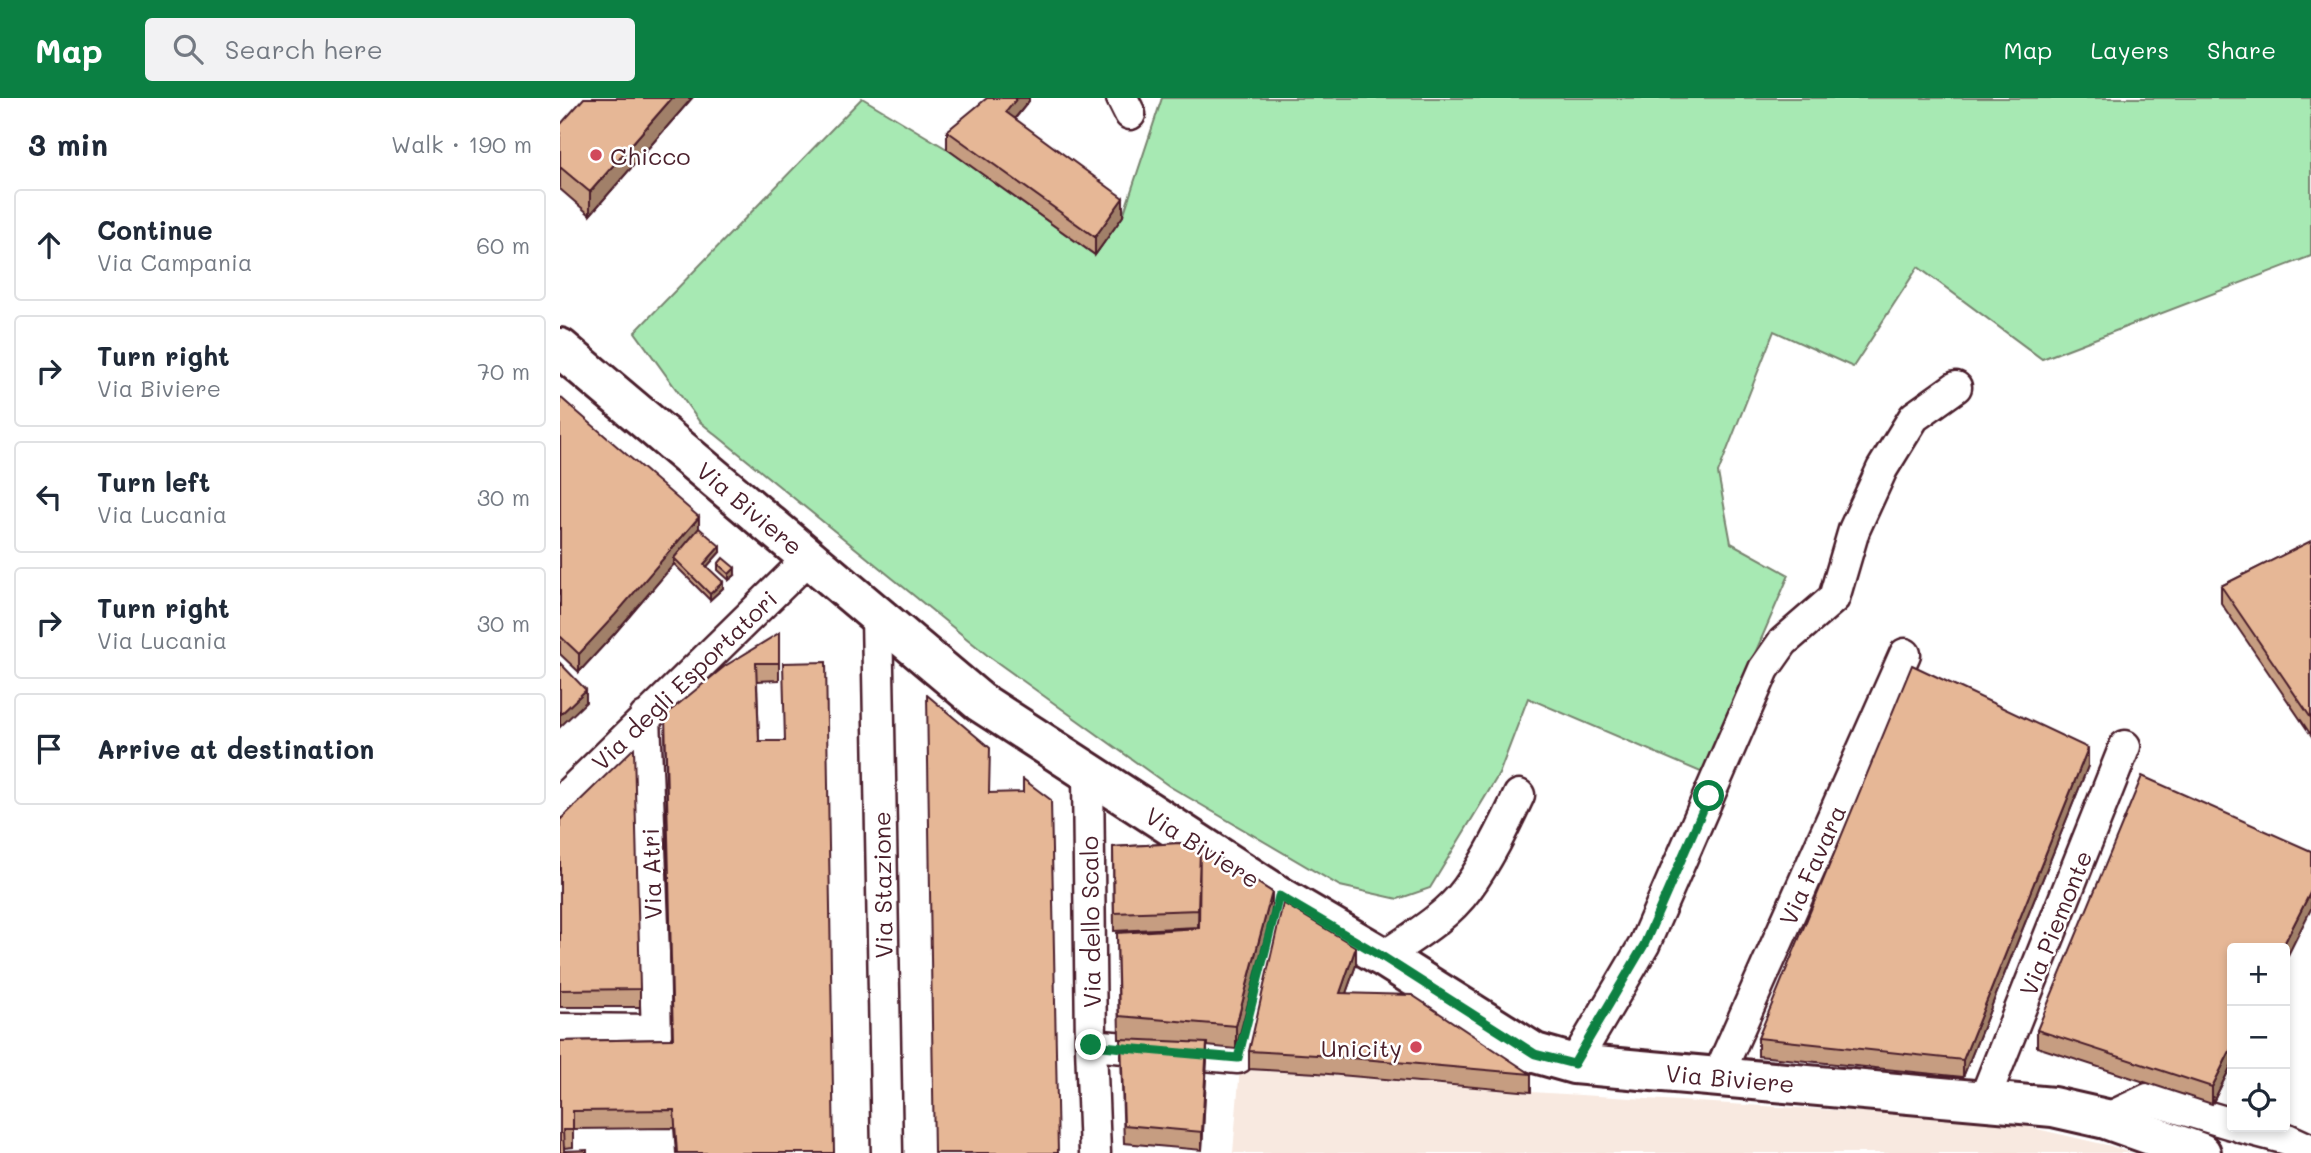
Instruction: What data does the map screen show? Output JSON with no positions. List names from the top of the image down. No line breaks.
{"streets":{"main road":["Via Biviere"],"street":["Via degli Esportatori","Via Favara","Via Atri","Via Stazione","Via dello Scalo","Via Piemonte"]},"crossings":[["Via Biviere","Via degli Esportatori"],["Via Biviere","Via Favara"],["Via Biviere","Via Stazione"],["Via Biviere","Via dello Scalo"],["Via Biviere","Via Piemonte"],["Via degli Esportatori","Via Atri"]],"places":["Chicco","Unicity"],"page":{"header":"Map","search":"Search here","nav":["Map","Layers","Share"],"heading":["3 min","Walk · 190 m"],"list":[["Continue","Via Campania","60 m"],["Turn right","Via Biviere","70 m"],["Turn left","Via Lucania","30 m"],["Turn right","Via Lucania","30 m"],"Arrive at destination"],"map_buttons":["+","−"]}}
